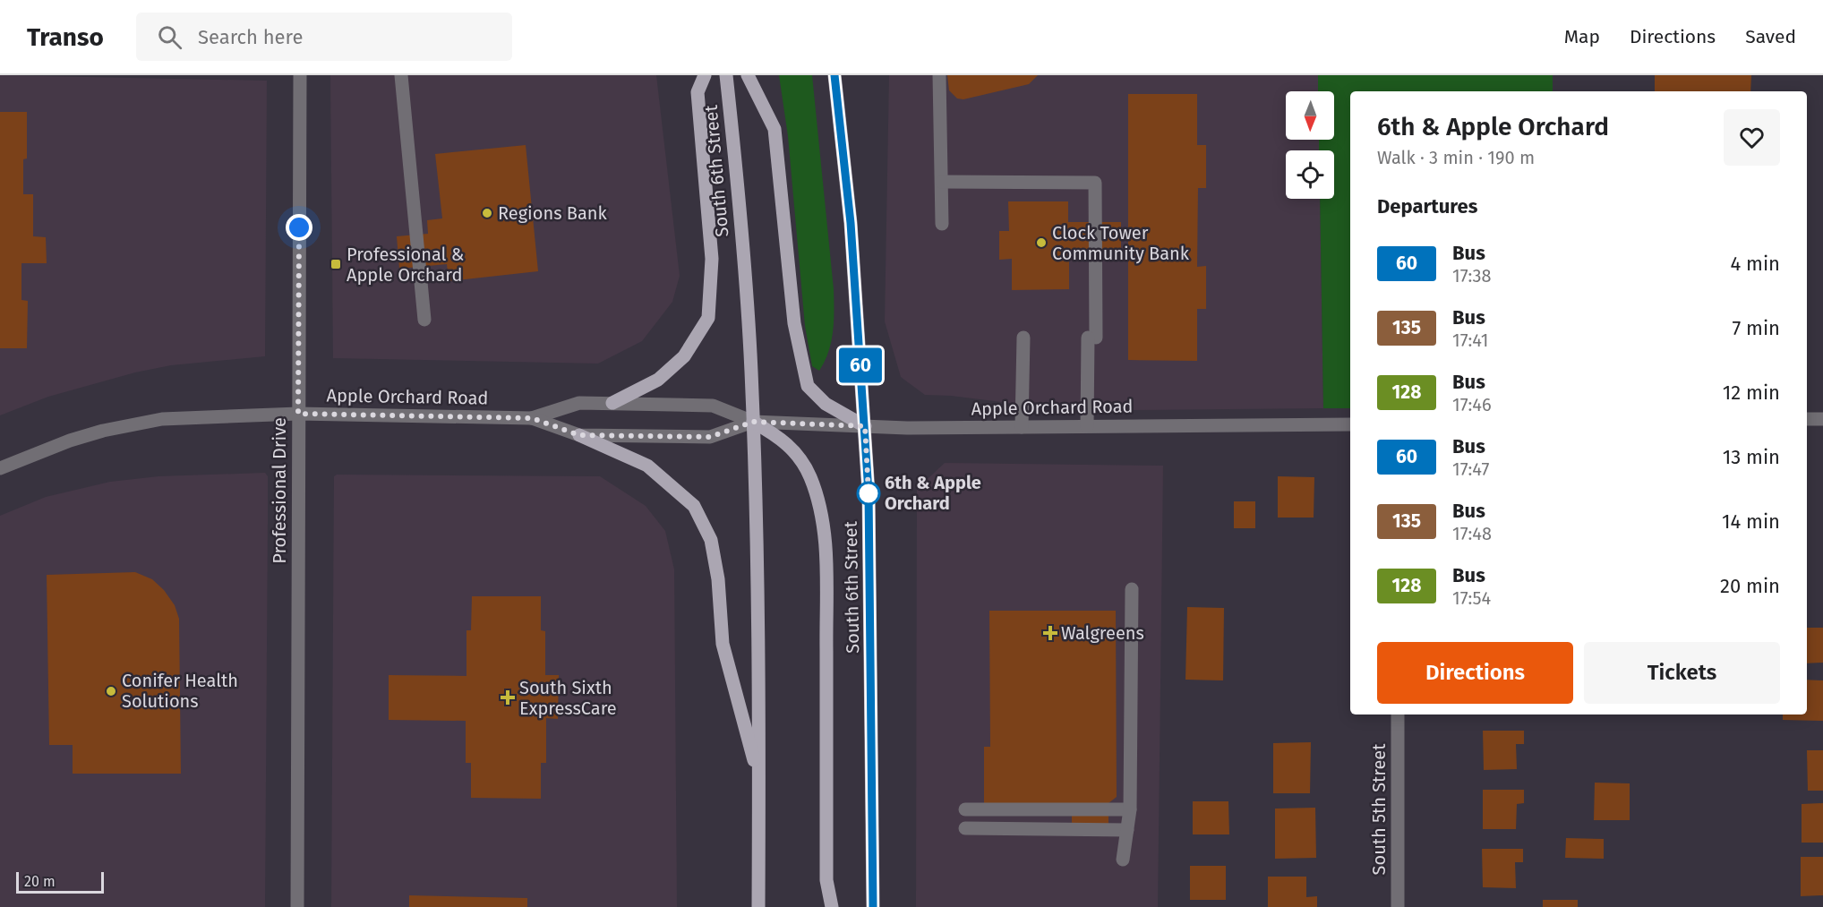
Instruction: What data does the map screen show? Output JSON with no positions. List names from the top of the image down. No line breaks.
{"streets":{"main road":["South 6th Street"],"street":["Apple Orchard Road","Professional Drive","South 5th Street"]},"crossings":[["South 6th Street","Apple Orchard Road"],["Apple Orchard Road","Professional Drive"]],"places":{"other":["Regions Bank","Clock Tower Community Bank","6th & Apple Orchard","Conifer Health Solutions"],"transit":["Professional & Apple Orchard"],"health":["Walgreens","South Sixth ExpressCare"]},"lines":["bus line 60"],"scale_bar":"20 m","north":"bottom","page":{"header":"Transo","search":"Search here","nav":["Map","Directions","Saved"],"on_map":"60","heading":[["6th & Apple Orchard","Walk · 3 min · 190 m"],"Departures"],"list":[{"mark":"60","name":"Bus","note":"17:38","value":"4 min"},{"mark":"135","name":"Bus","note":"17:41","value":"7 min"},{"mark":"128","name":"Bus","note":"17:46","value":"12 min"},{"mark":"60","name":"Bus","note":"17:47","value":"13 min"},{"mark":"135","name":"Bus","note":"17:48","value":"14 min"},{"mark":"128","name":"Bus","note":"17:54","value":"20 min"}],"buttons":["Directions","Tickets"],"scale":"20 m"}}
